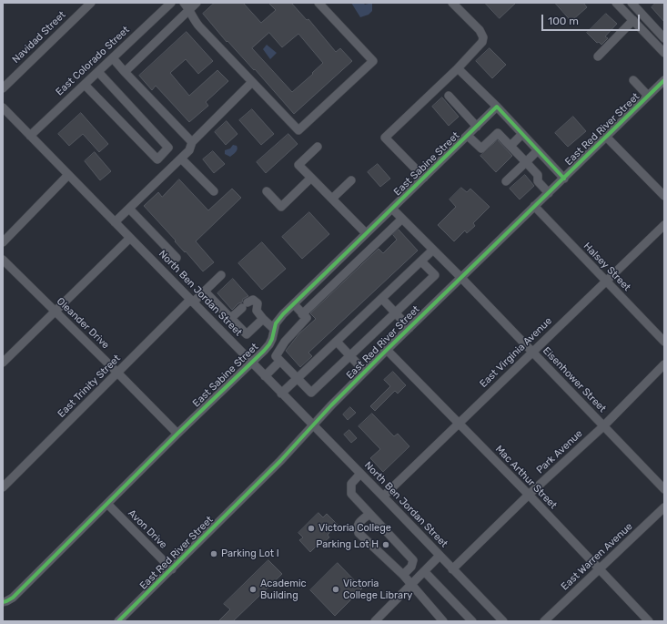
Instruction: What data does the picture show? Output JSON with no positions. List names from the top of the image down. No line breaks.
{"streets":{"street":["Navidad Street","East Colorado Street","East Red River Street","East Sabine Street","Halsey Street","North Ben Jordan Street","Oleander Drive","East Virginia Avenue","Eisenhower Street","East Trinity Street","Park Avenue","Mac Arthur Street","Avon Drive","East Warren Avenue"]},"crossings":[["East Colorado Street","North Ben Jordan Street"],["East Red River Street","Halsey Street"],["East Red River Street","North Ben Jordan Street"],["East Red River Street","Eisenhower Street"],["East Red River Street","Mac Arthur Street"],["East Red River Street","Avon Drive"],["East Sabine Street","North Ben Jordan Street"],["East Sabine Street","Oleander Drive"],["East Sabine Street","Eisenhower Street"],["East Sabine Street","Avon Drive"],["Halsey Street","East Virginia Avenue"],["North Ben Jordan Street","East Virginia Avenue"],["North Ben Jordan Street","East Trinity Street"],["North Ben Jordan Street","Park Avenue"],["Oleander Drive","East Trinity Street"],["East Virginia Avenue","Eisenhower Street"],["East Virginia Avenue","Mac Arthur Street"],["Eisenhower Street","Park Avenue"],["Park Avenue","Mac Arthur Street"],["Mac Arthur Street","East Warren Avenue"]],"places":["Victoria College","Parking Lot H","Parking Lot I","Academic Building","Victoria College Library"],"scale_bar":"100 m"}
